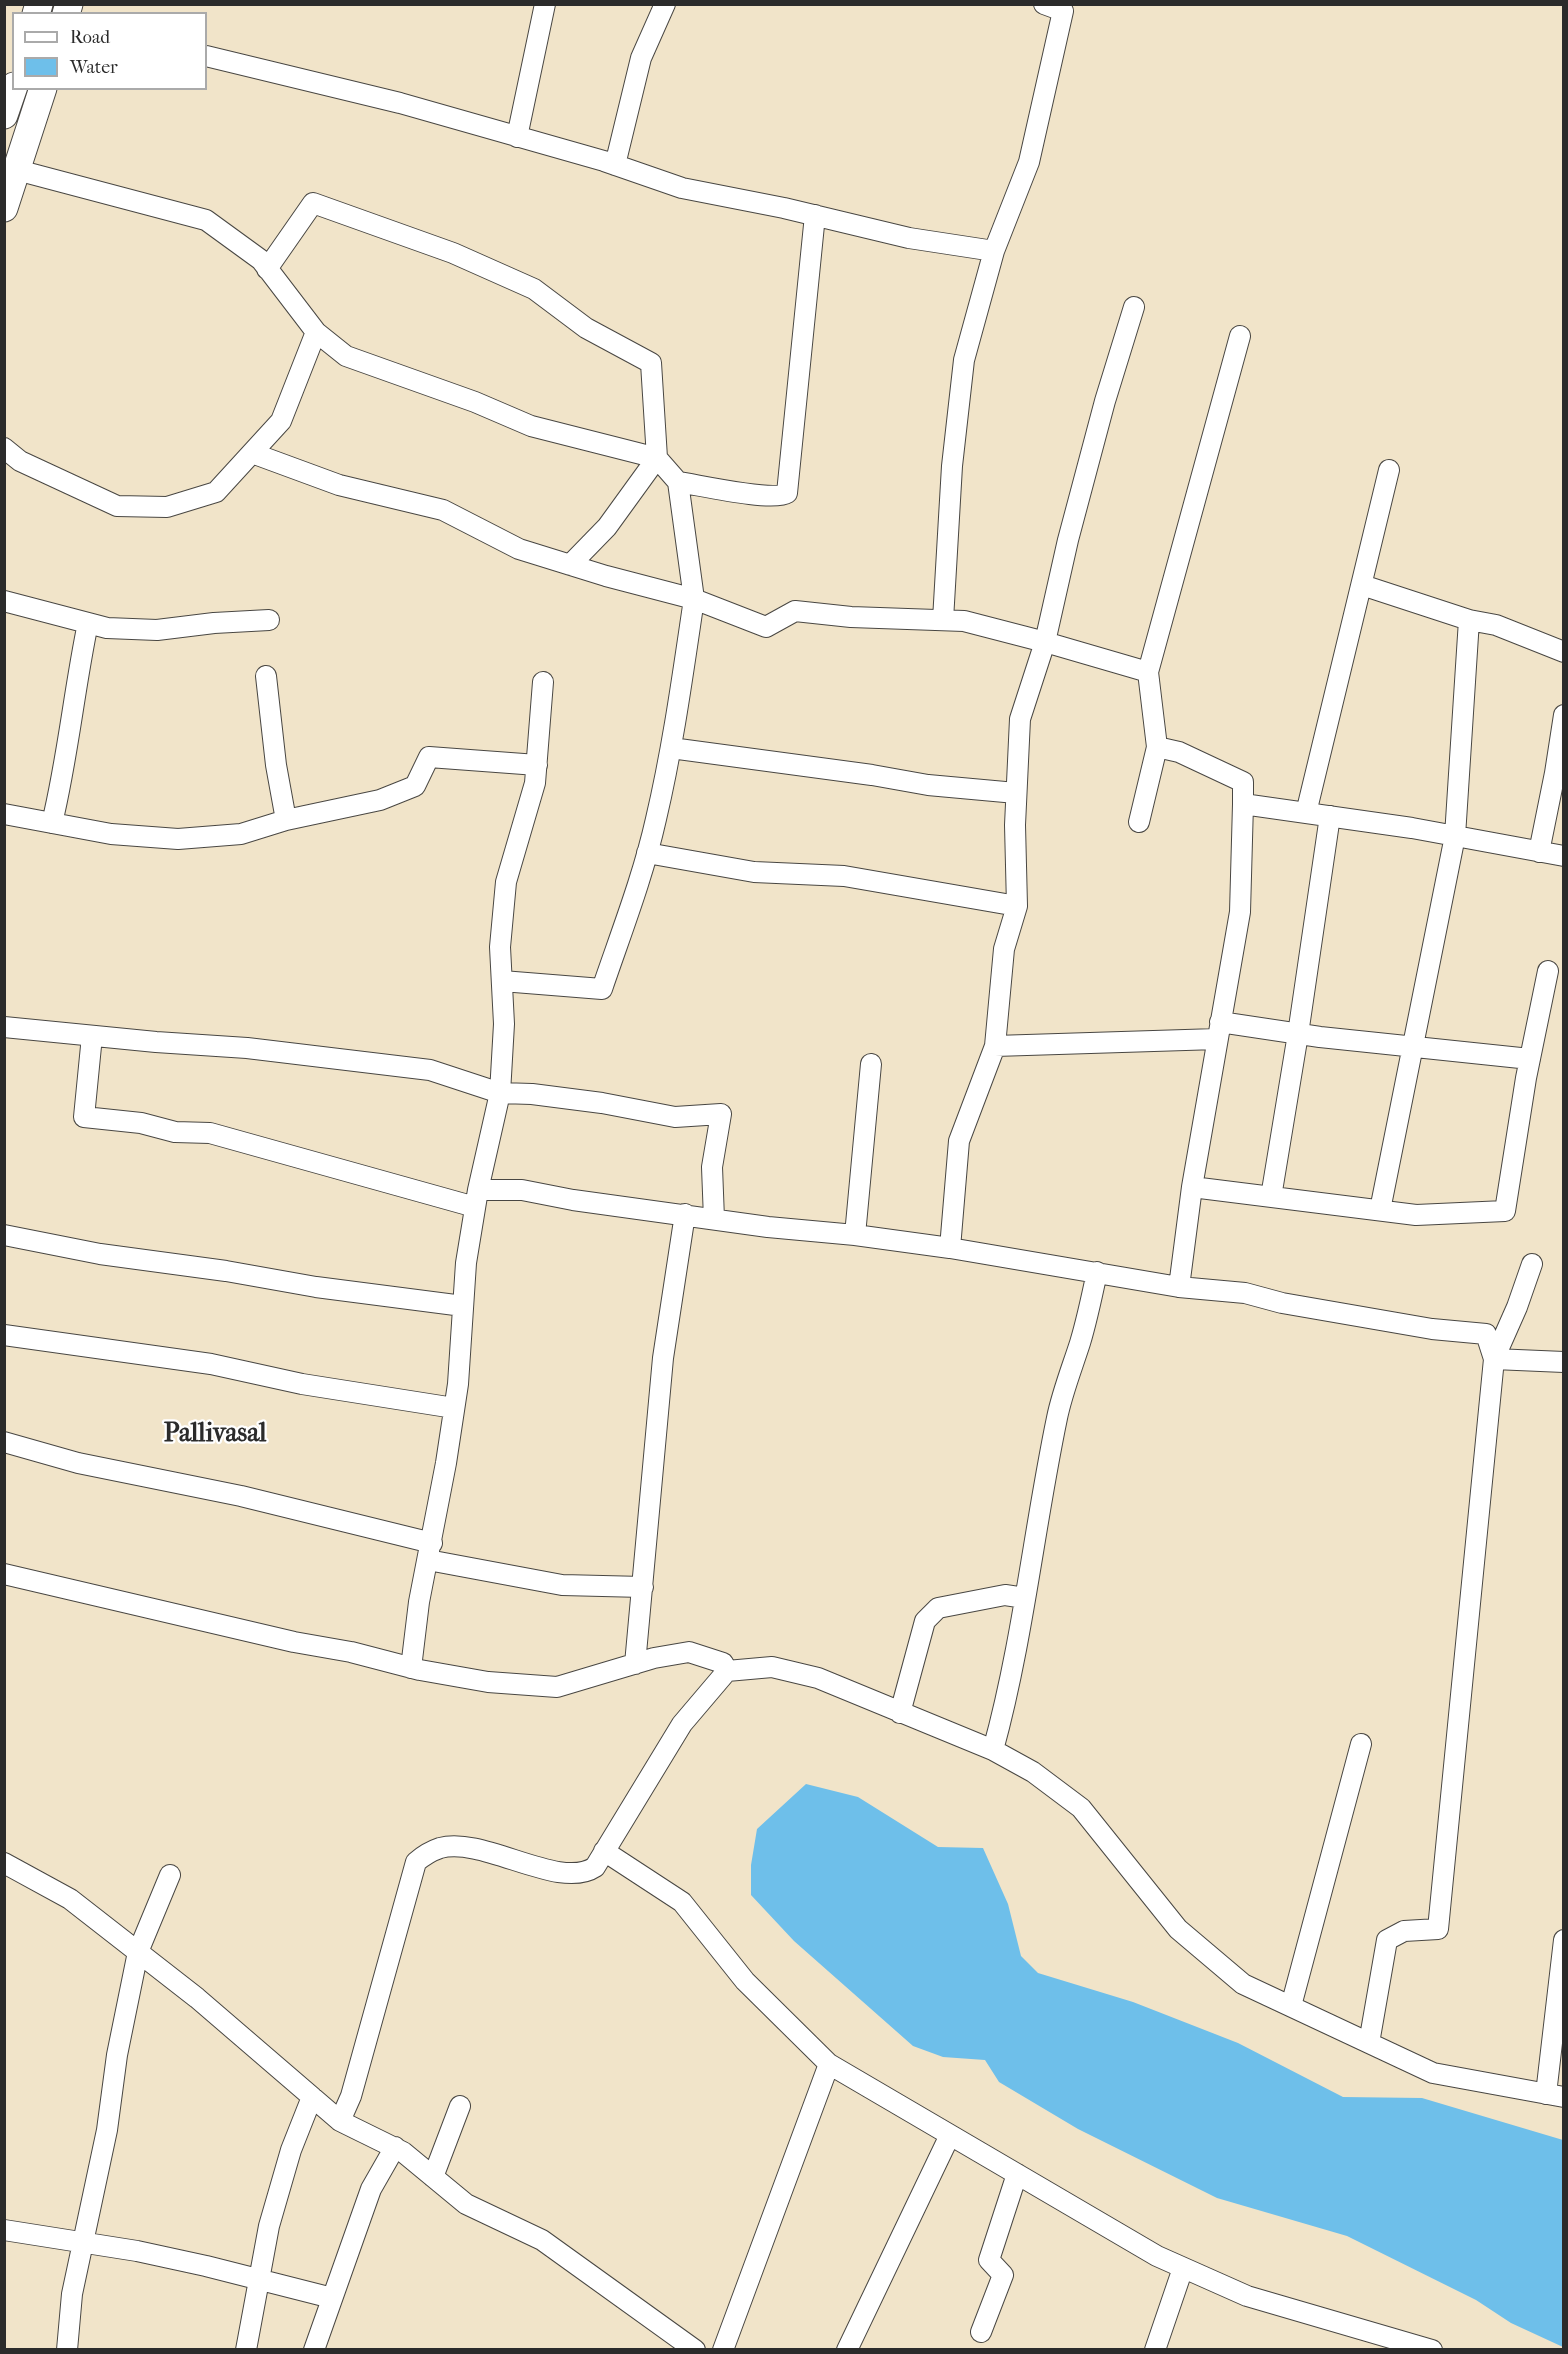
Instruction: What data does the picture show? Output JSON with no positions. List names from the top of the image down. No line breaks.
{"districts":["Pallivasal"],"legend":["Road","Water"]}
